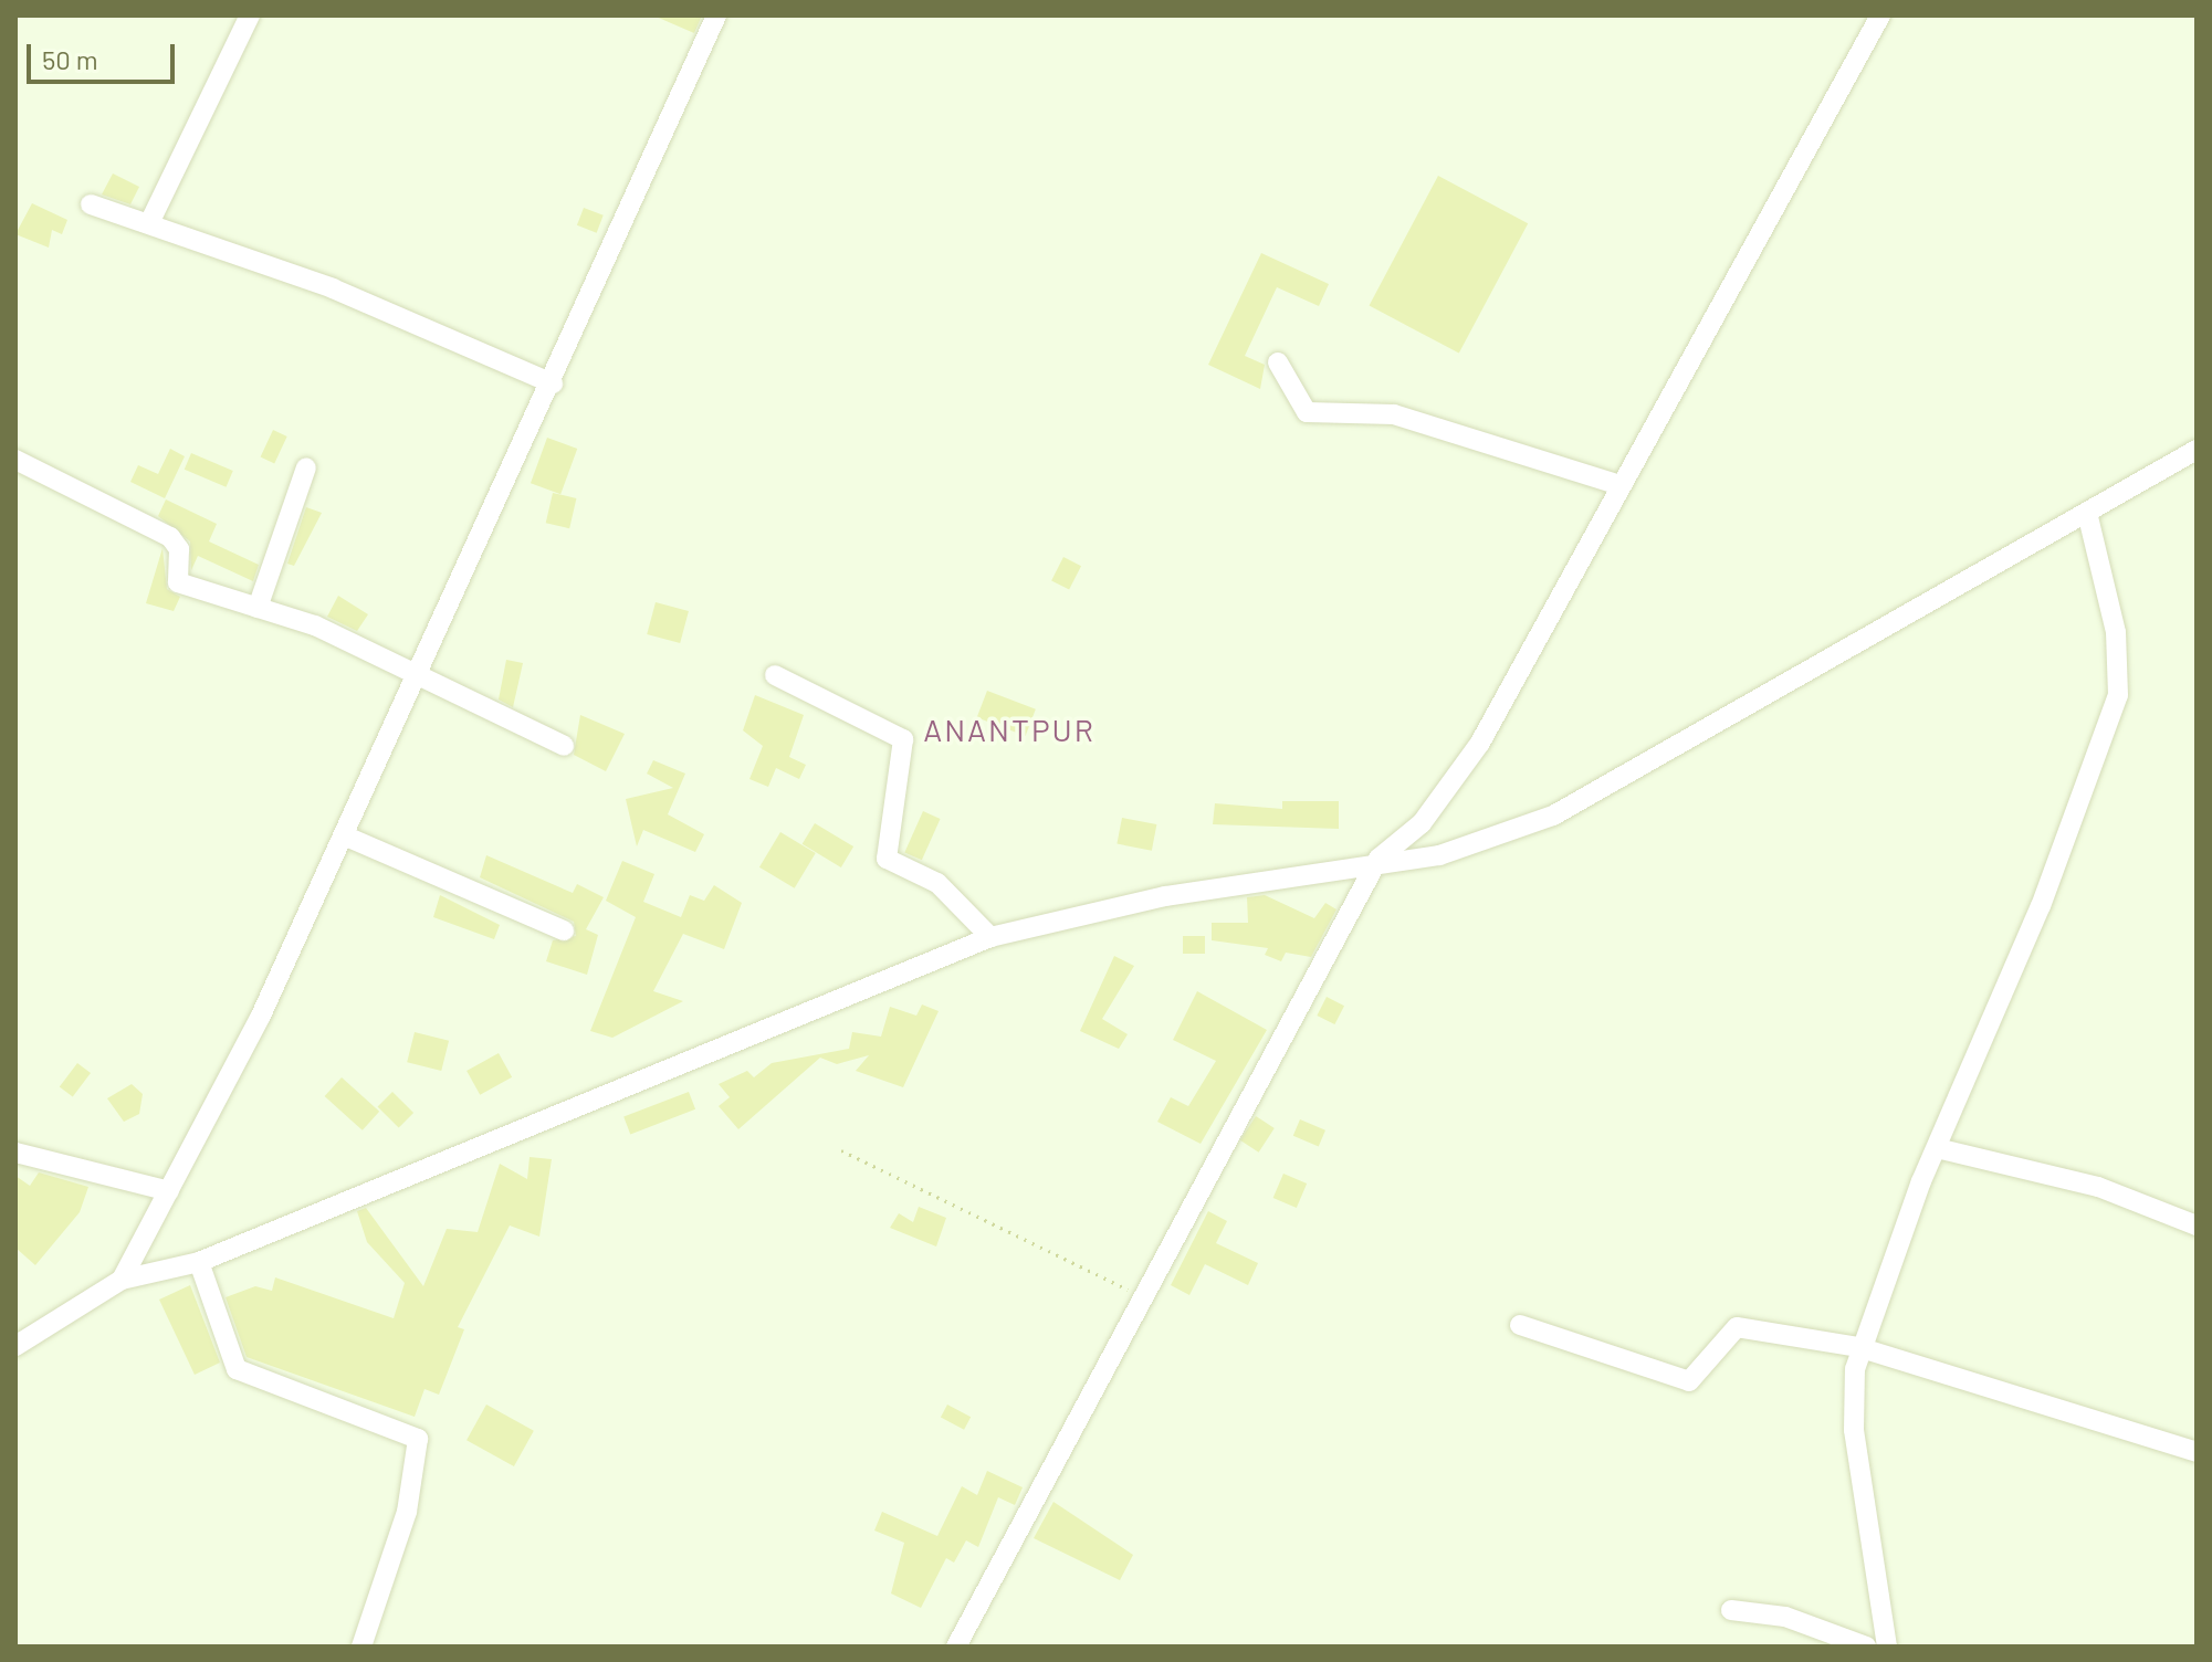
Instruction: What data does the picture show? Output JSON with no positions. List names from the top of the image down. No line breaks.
{"districts":["ANANTPUR"],"scale_bar":"50 m"}
